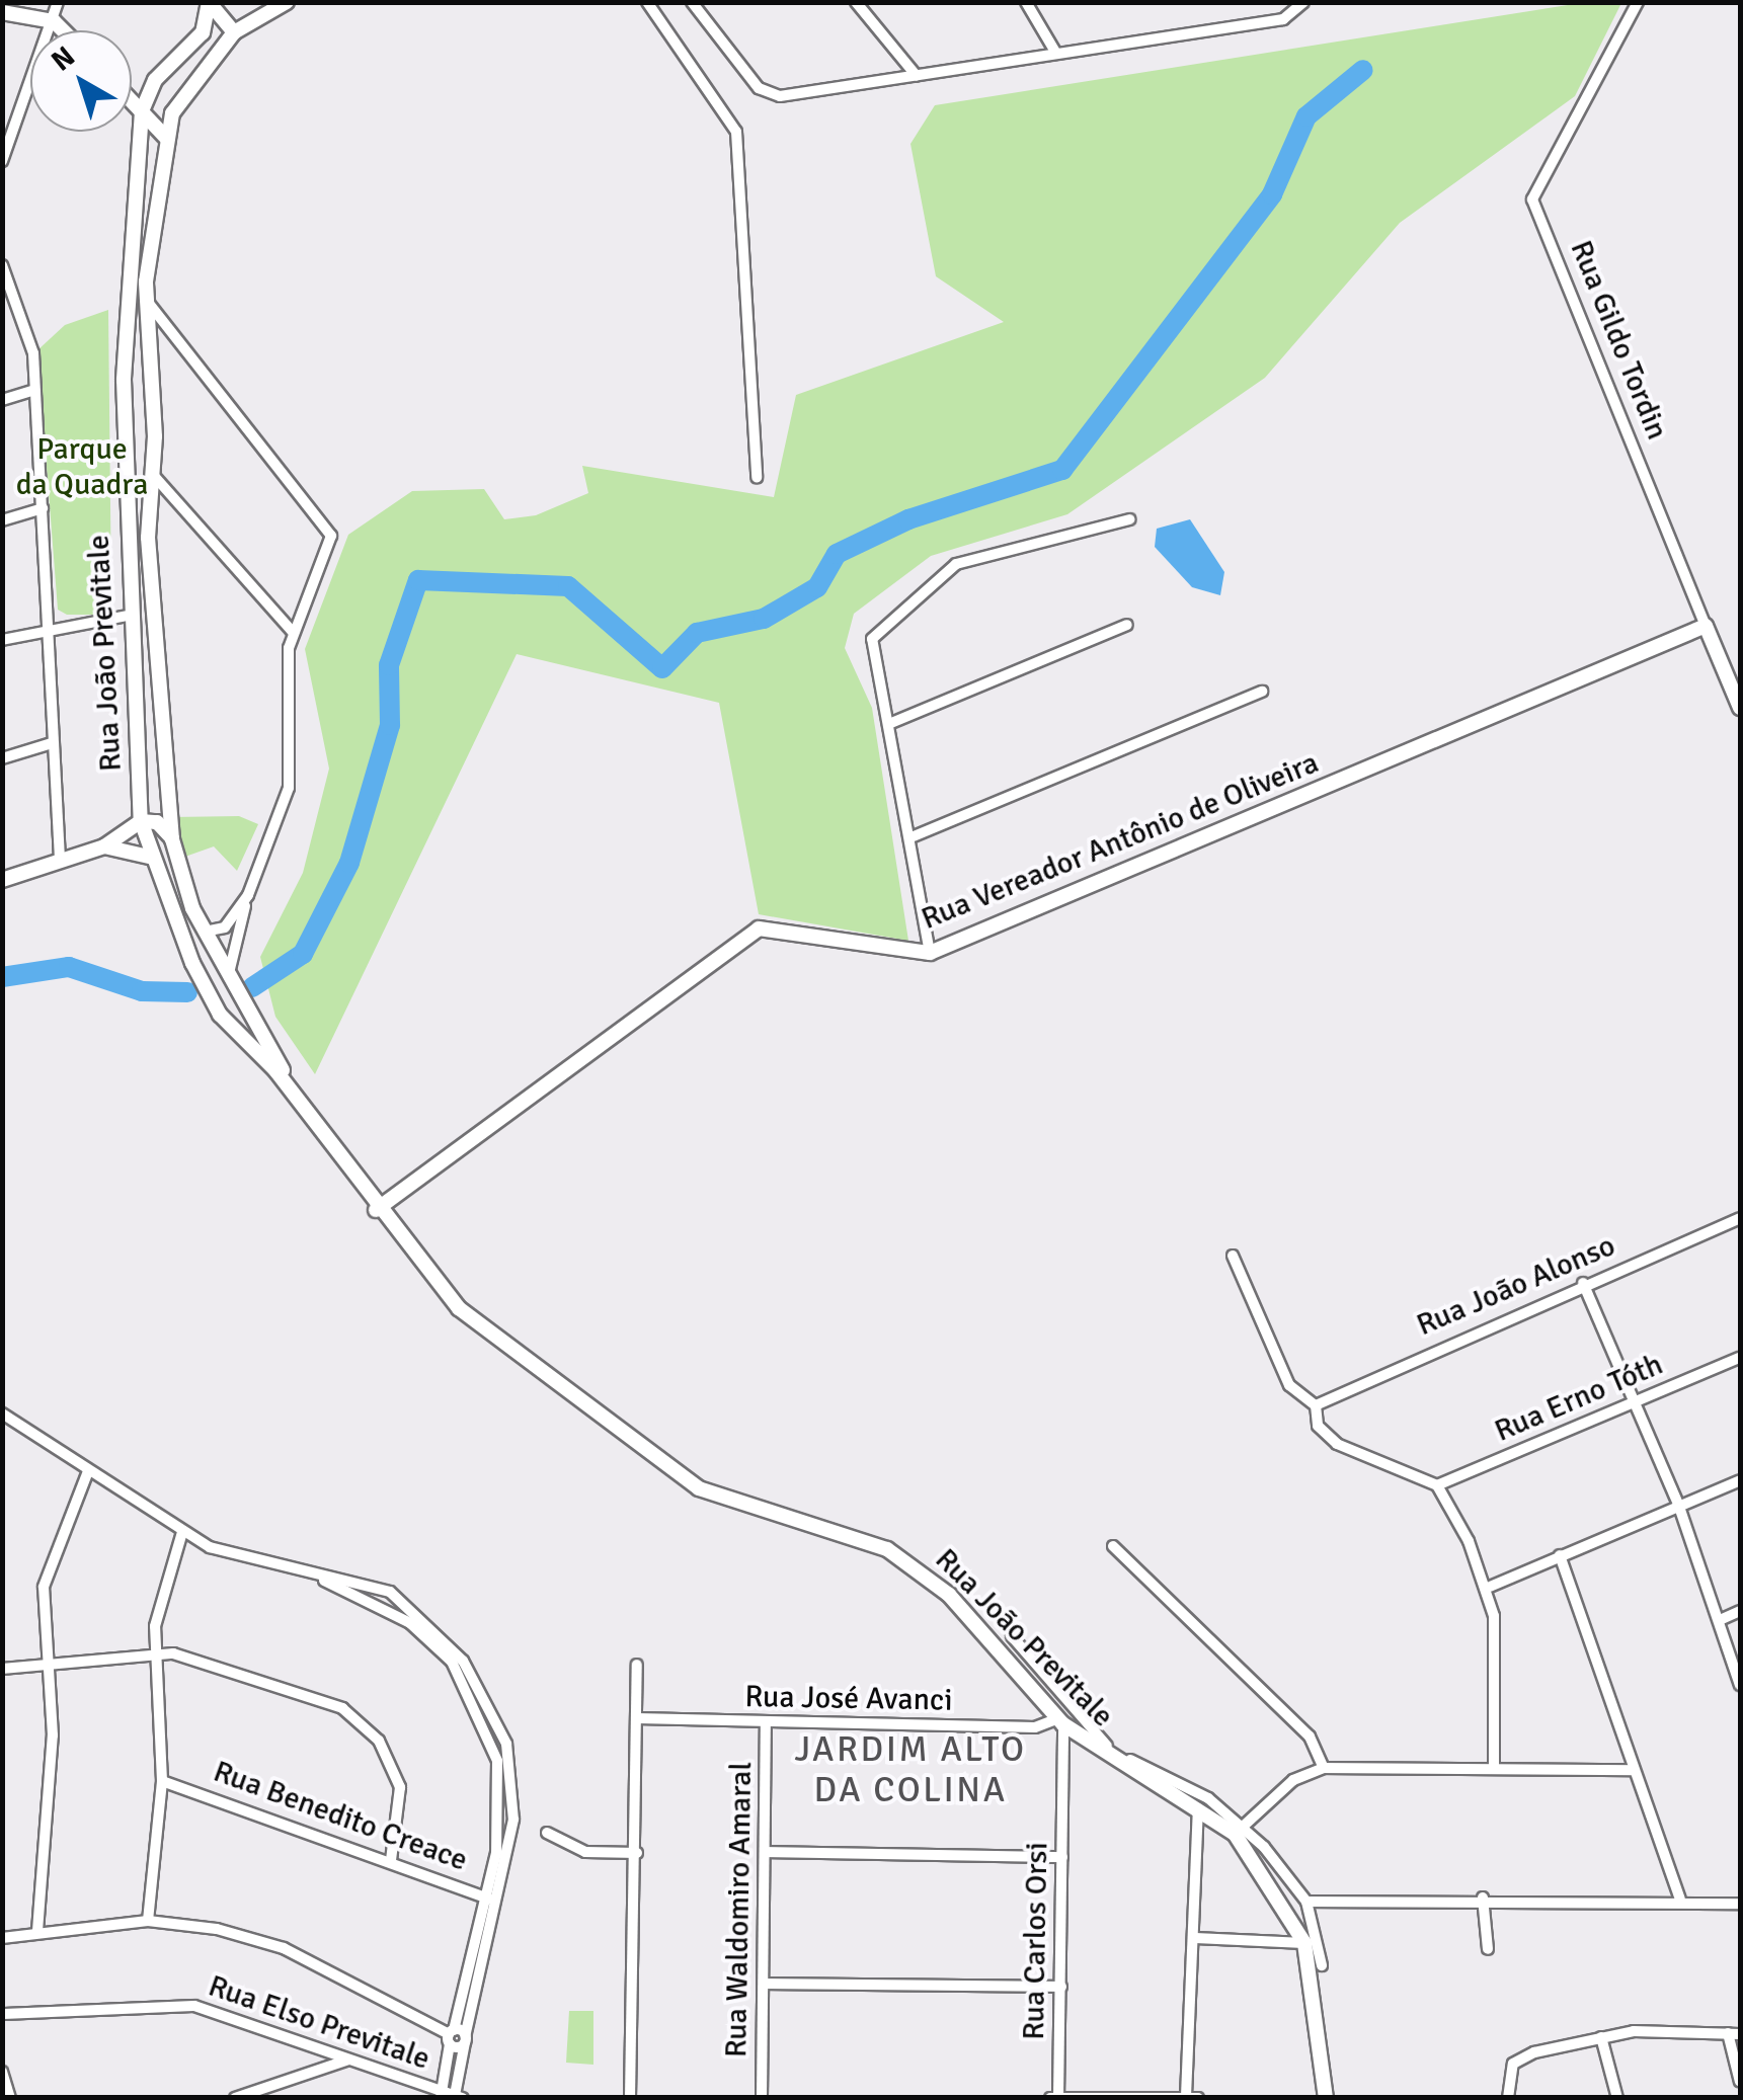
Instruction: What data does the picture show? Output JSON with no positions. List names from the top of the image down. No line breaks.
{"streets":{"main road":["Rua Gildo Tordin","Rua João Previtale","Rua Vereador Antônio de Oliveira"],"street":["Rua João Alonso","Rua Erno Tóth","Rua José Avanci","Rua Benedito Creace","Rua Waldomiro Amaral","Rua Carlos Orsi","Rua Elso Previtale"]},"crossings":[["Rua Gildo Tordin","Rua Vereador Antônio de Oliveira"],["Rua João Previtale","Rua Vereador Antônio de Oliveira"],["Rua João Previtale","Rua José Avanci"],["Rua João Previtale","Rua Carlos Orsi"],["Rua José Avanci","Rua Waldomiro Amaral"],["Rua José Avanci","Rua Carlos Orsi"]],"districts":["JARDIM ALTO DA COLINA"],"parks":["Parque da Quadra"],"north":"top left"}
